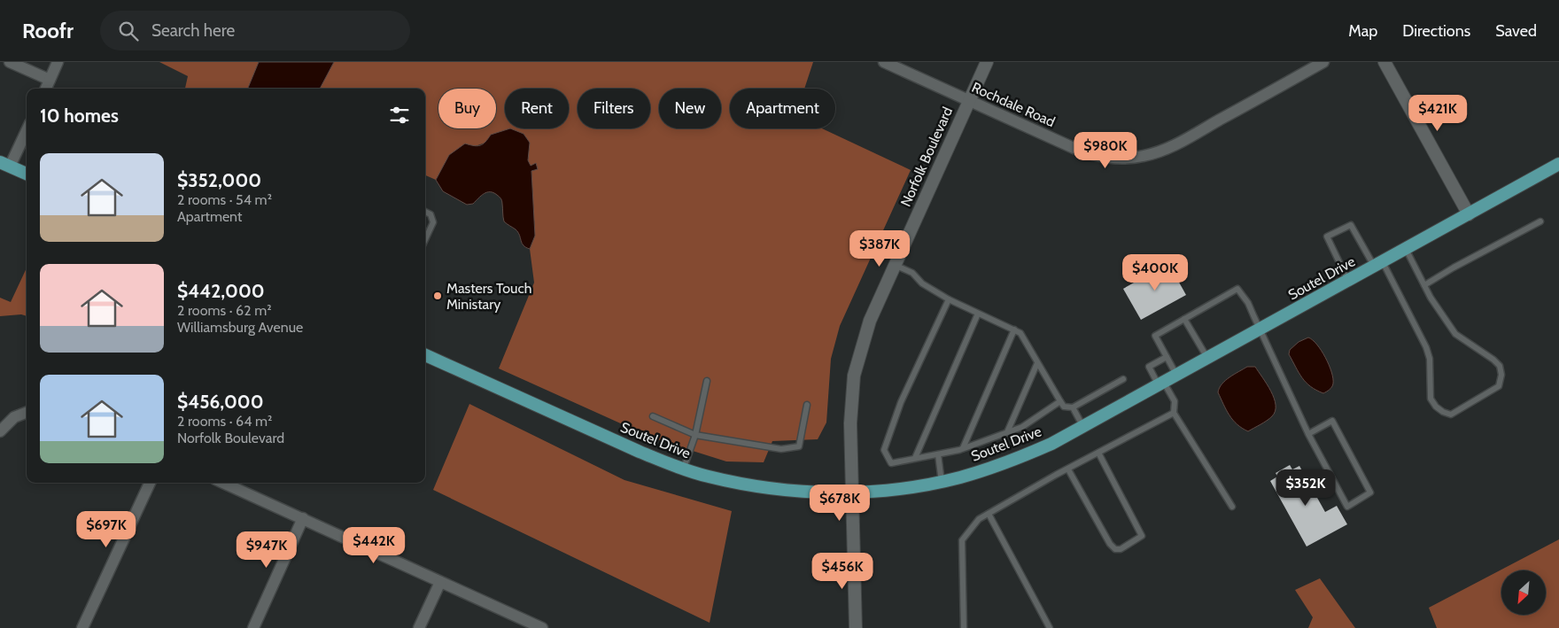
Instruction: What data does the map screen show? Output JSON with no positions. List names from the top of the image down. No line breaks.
{"streets":{"main road":["Soutel Drive"],"street":["Rochdale Road","Norfolk Boulevard"]},"crossings":[["Rochdale Road","Norfolk Boulevard"],["Norfolk Boulevard","Soutel Drive"]],"places":["Masters Touch Ministary"],"north":"bottom left","page":{"header":"Roofr","search":"Search here","nav":["Map","Directions","Saved"],"chip":["Buy","Rent","Filters","New","Apartment"],"heading":"10 homes","price":["$421K","$980K","$387K","$400K","$352K","$678K","$697K","$442K","$947K","$456K"],"list":[{"name":"$352,000","note":"2 rooms · 54 m² · Apartment"},{"name":"$442,000","note":"2 rooms · 62 m² · Williamsburg Avenue"},{"name":"$456,000","note":"2 rooms · 64 m² · Norfolk Boulevard"}]}}
